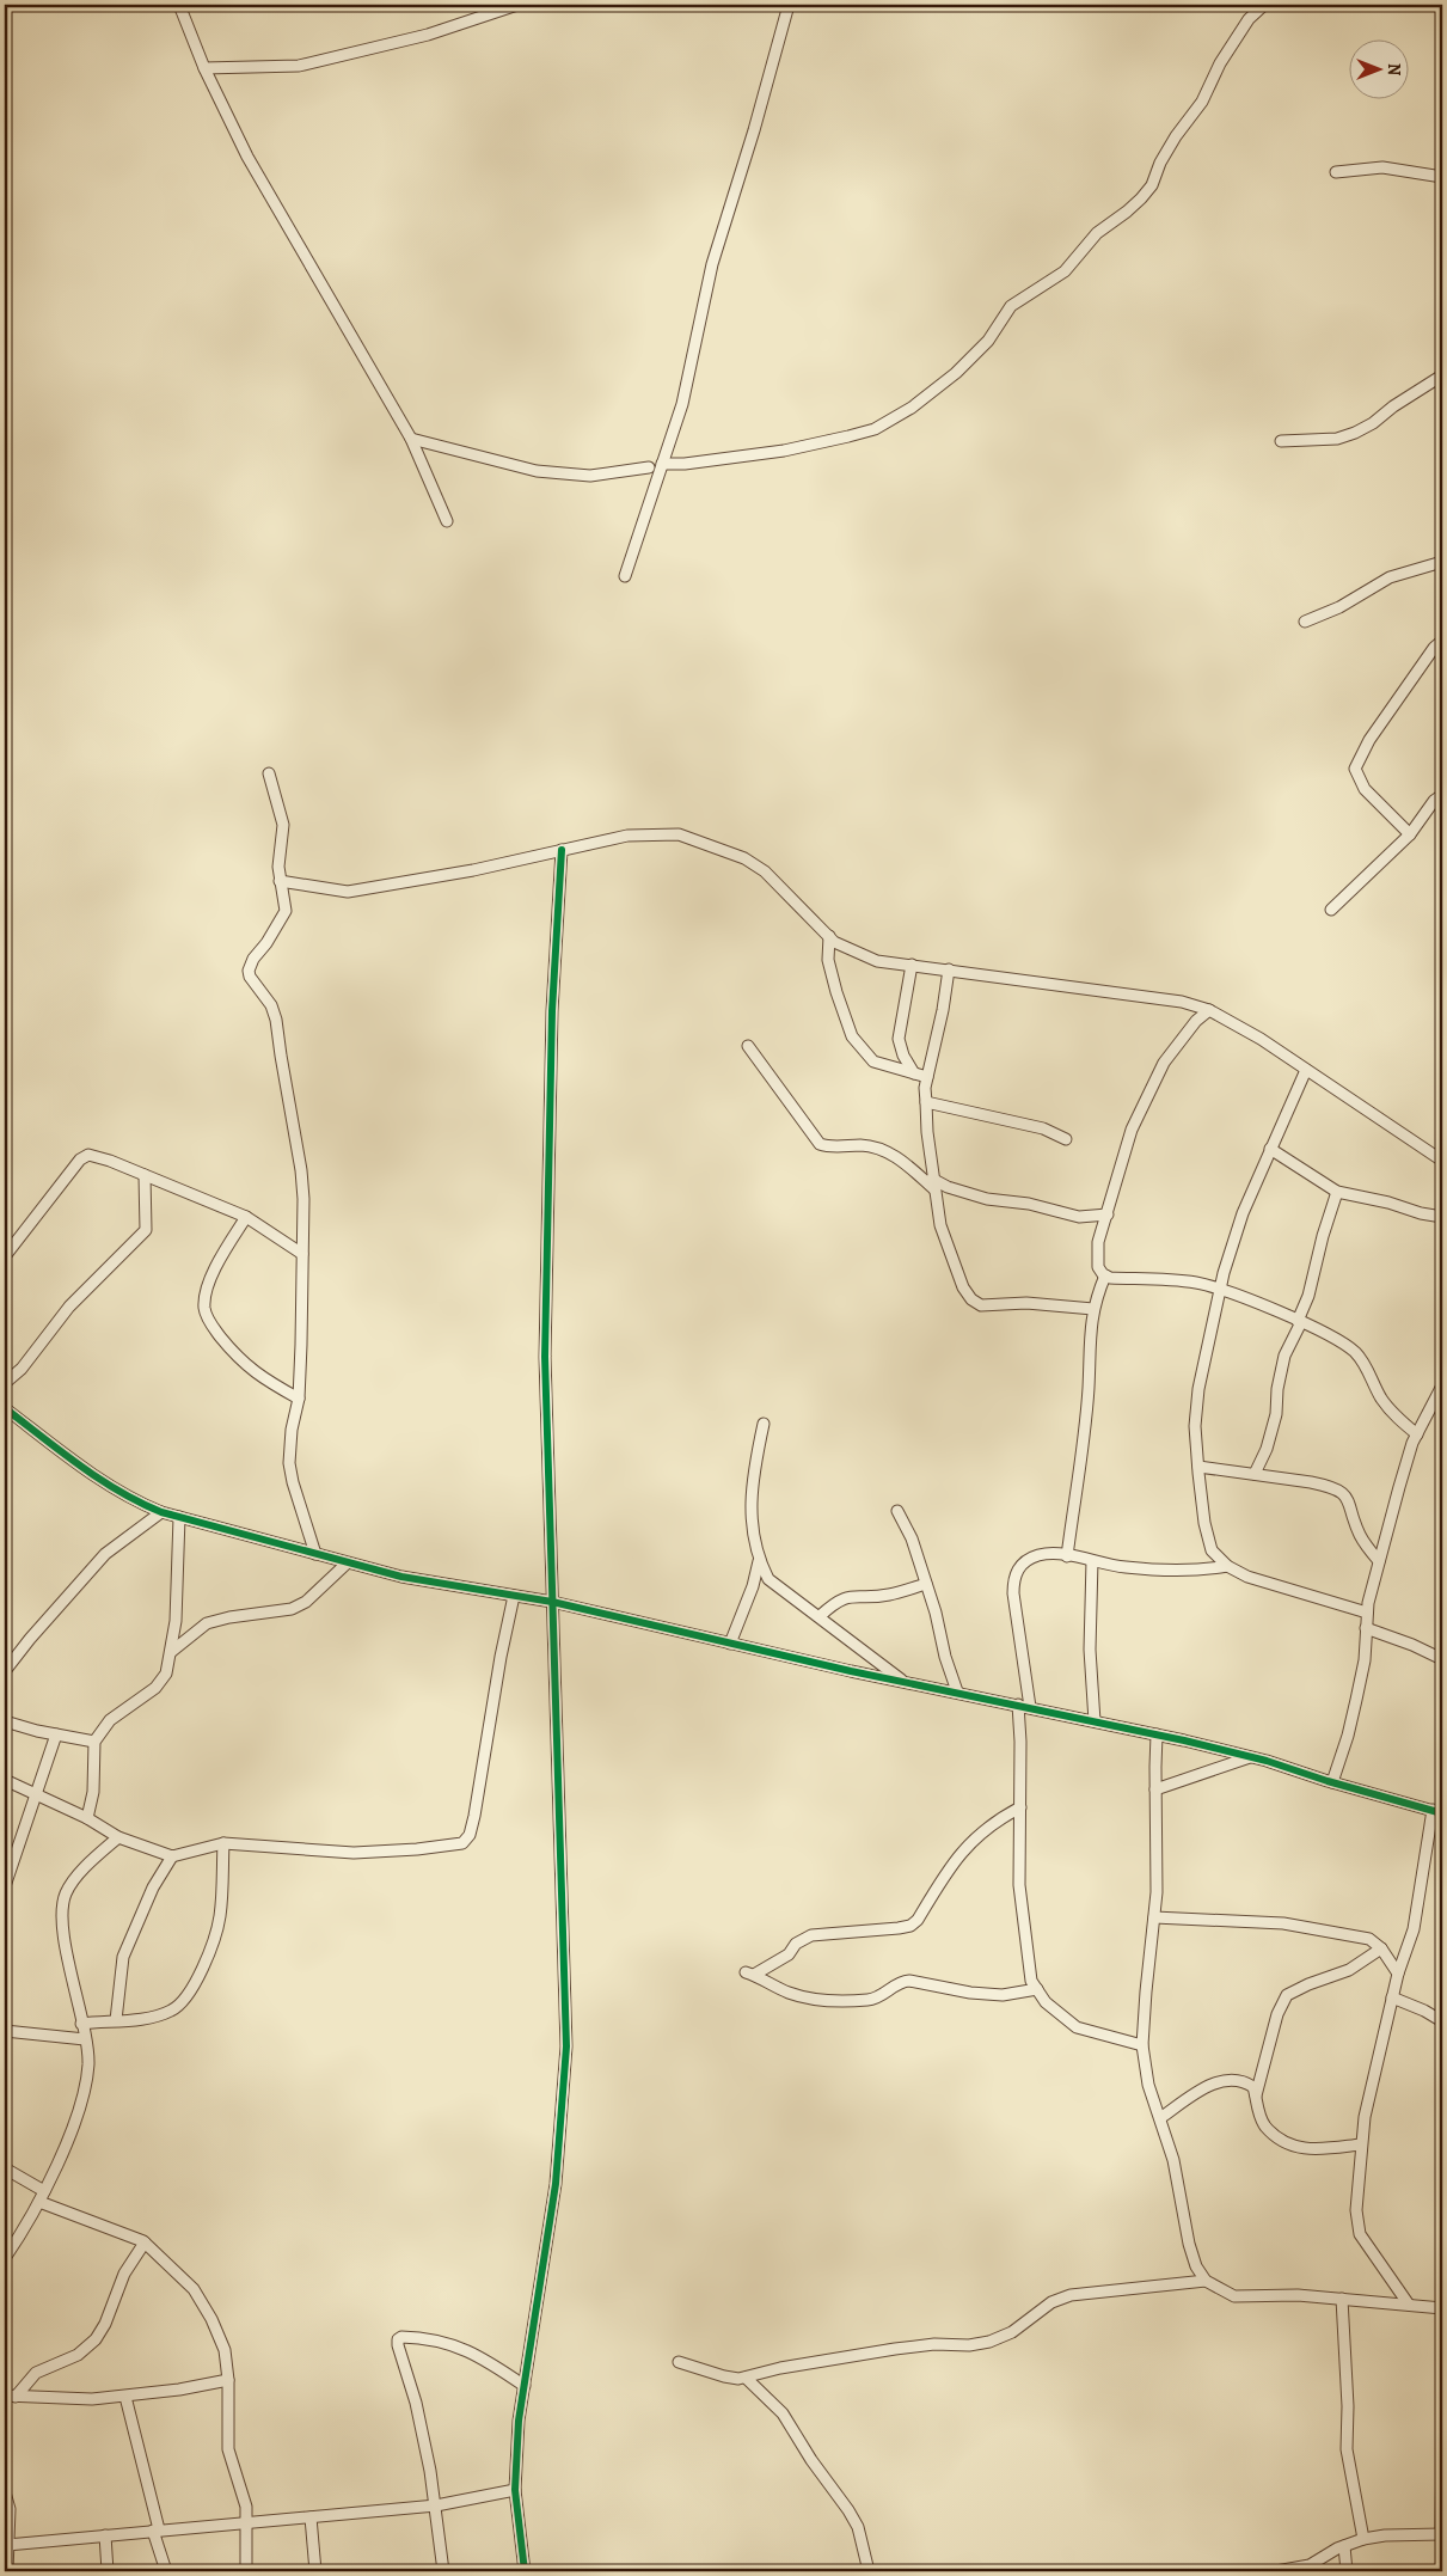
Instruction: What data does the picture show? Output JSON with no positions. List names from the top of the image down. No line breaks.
{"north":"right"}
